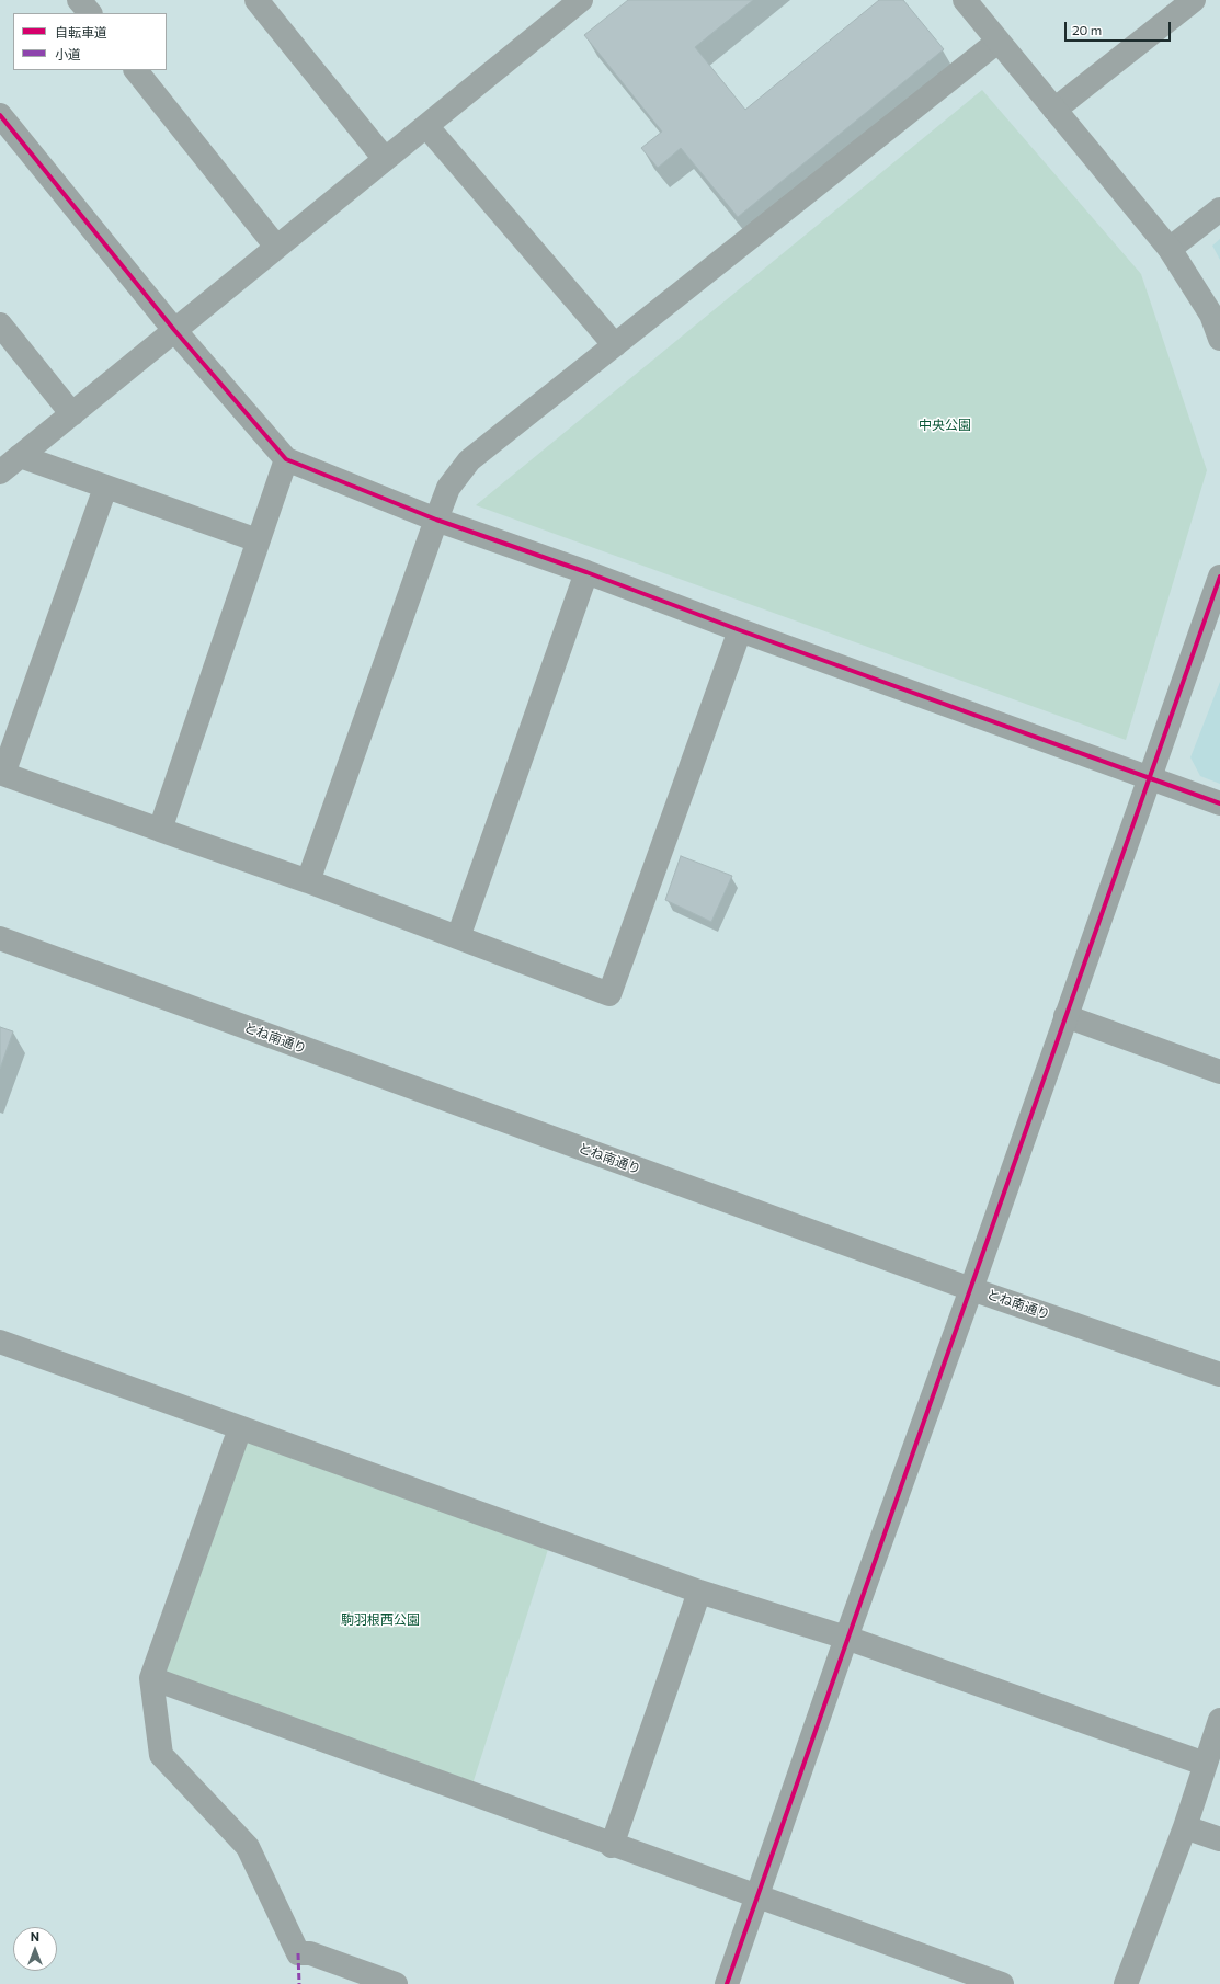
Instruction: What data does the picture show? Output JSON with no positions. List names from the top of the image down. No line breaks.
{"streets":{"street":["とね南通り"]},"parks":["中央公園","駒羽根西公園"],"legend":["自転車道","小道"],"scale_bar":"20 m","north":"top"}
